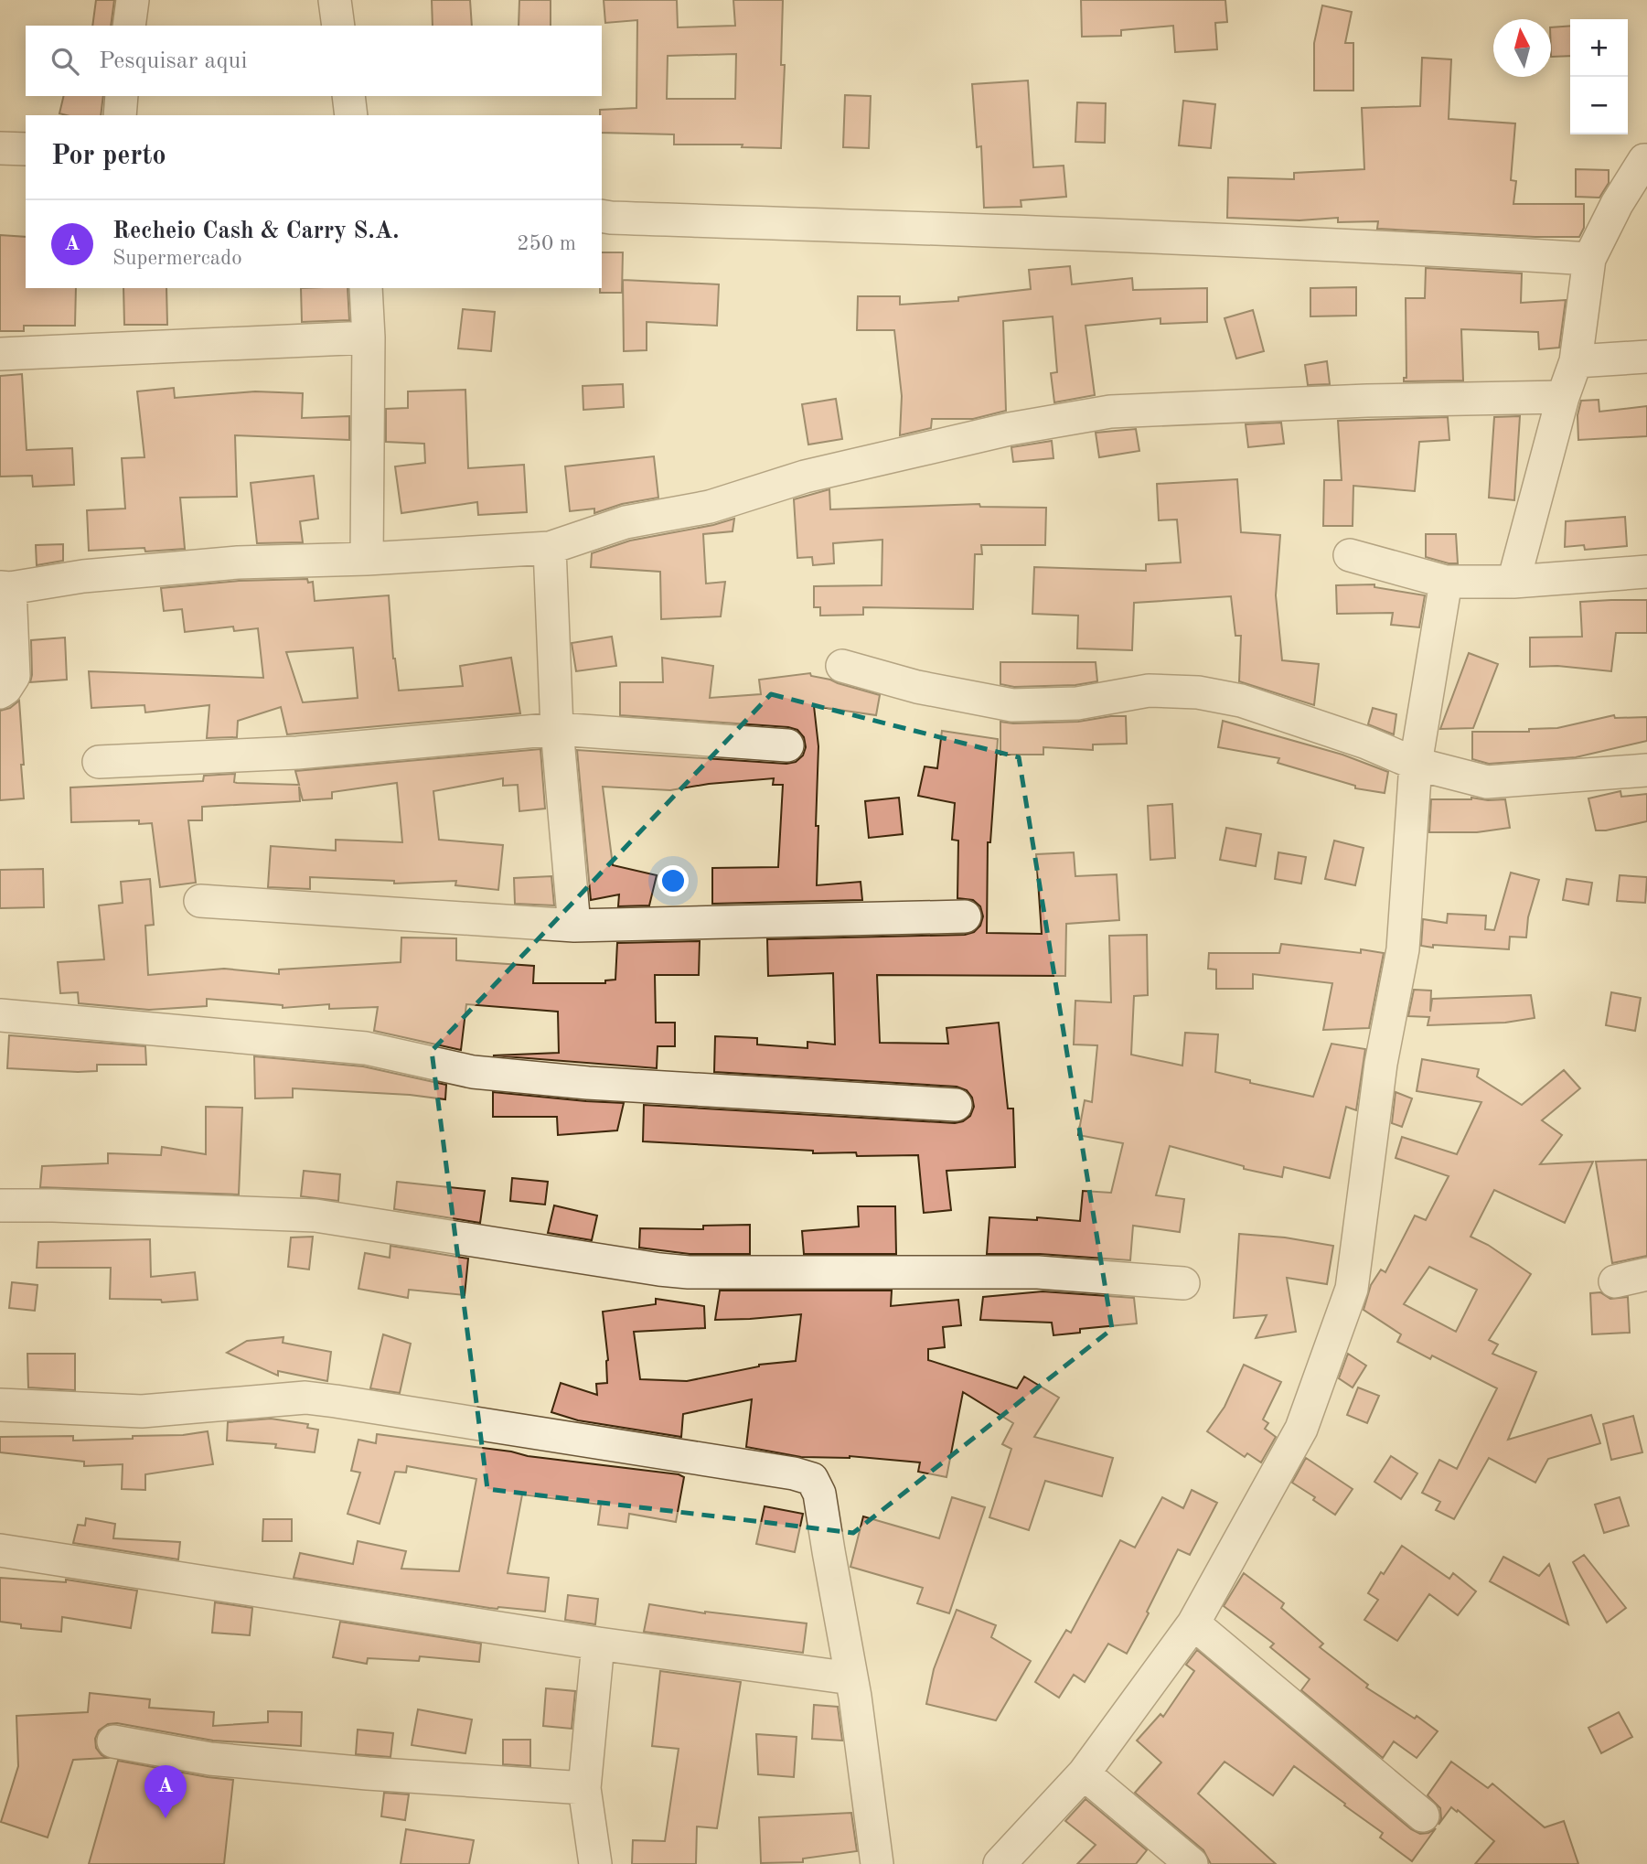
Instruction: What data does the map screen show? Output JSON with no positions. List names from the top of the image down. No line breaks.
{"north":"top","page":{"map_buttons":["+","−"],"search":"Pesquisar aqui","heading":"Por perto","list":[{"mark":"A","name":"Recheio Cash & Carry S.A.","note":"Supermercado","value":"250 m"}],"pins":"A"}}
